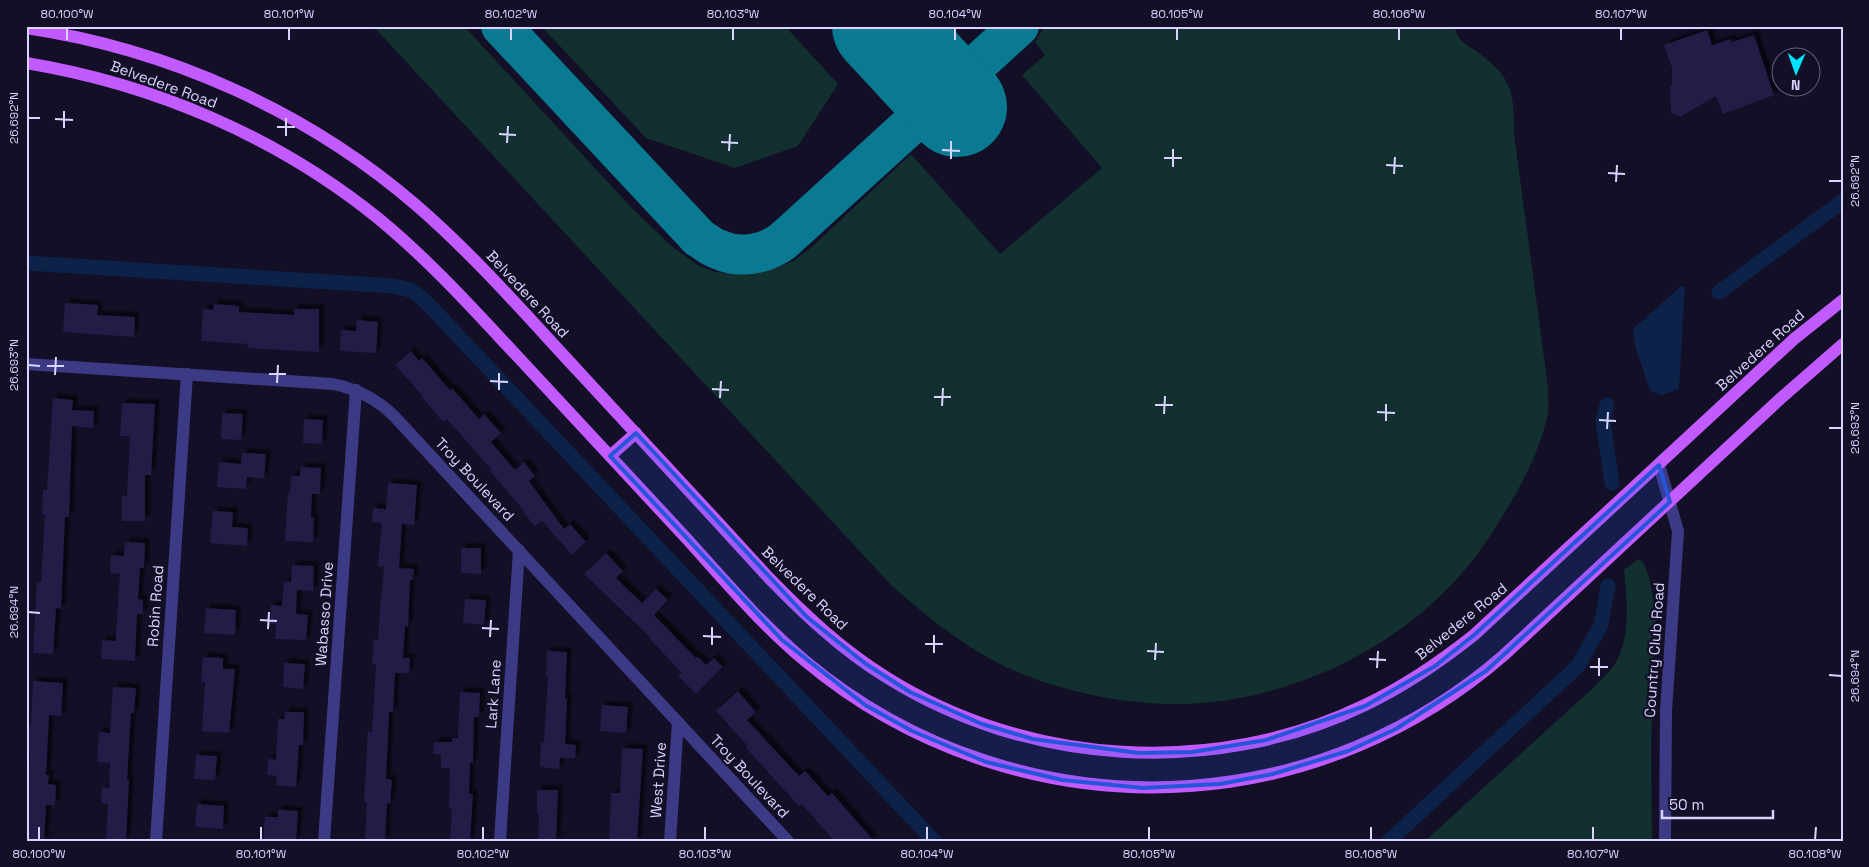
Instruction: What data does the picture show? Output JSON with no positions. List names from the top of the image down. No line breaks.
{"streets":{"main road":["Belvedere Road"],"street":["Troy Boulevard","Robin Road","Wabasso Drive","Country Club Road","Lark Lane","West Drive"]},"crossings":[["Belvedere Road","Country Club Road"],["Troy Boulevard","Robin Road"],["Troy Boulevard","Wabasso Drive"],["Troy Boulevard","Lark Lane"],["Troy Boulevard","West Drive"]],"scale_bar":"50 m","north":"bottom","coordinates":["80.100°W","80.101°W","80.102°W","80.103°W","80.104°W","80.105°W","80.106°W","80.107°W","26.692°N","26.693°N","26.694°N","80.108°W"]}
